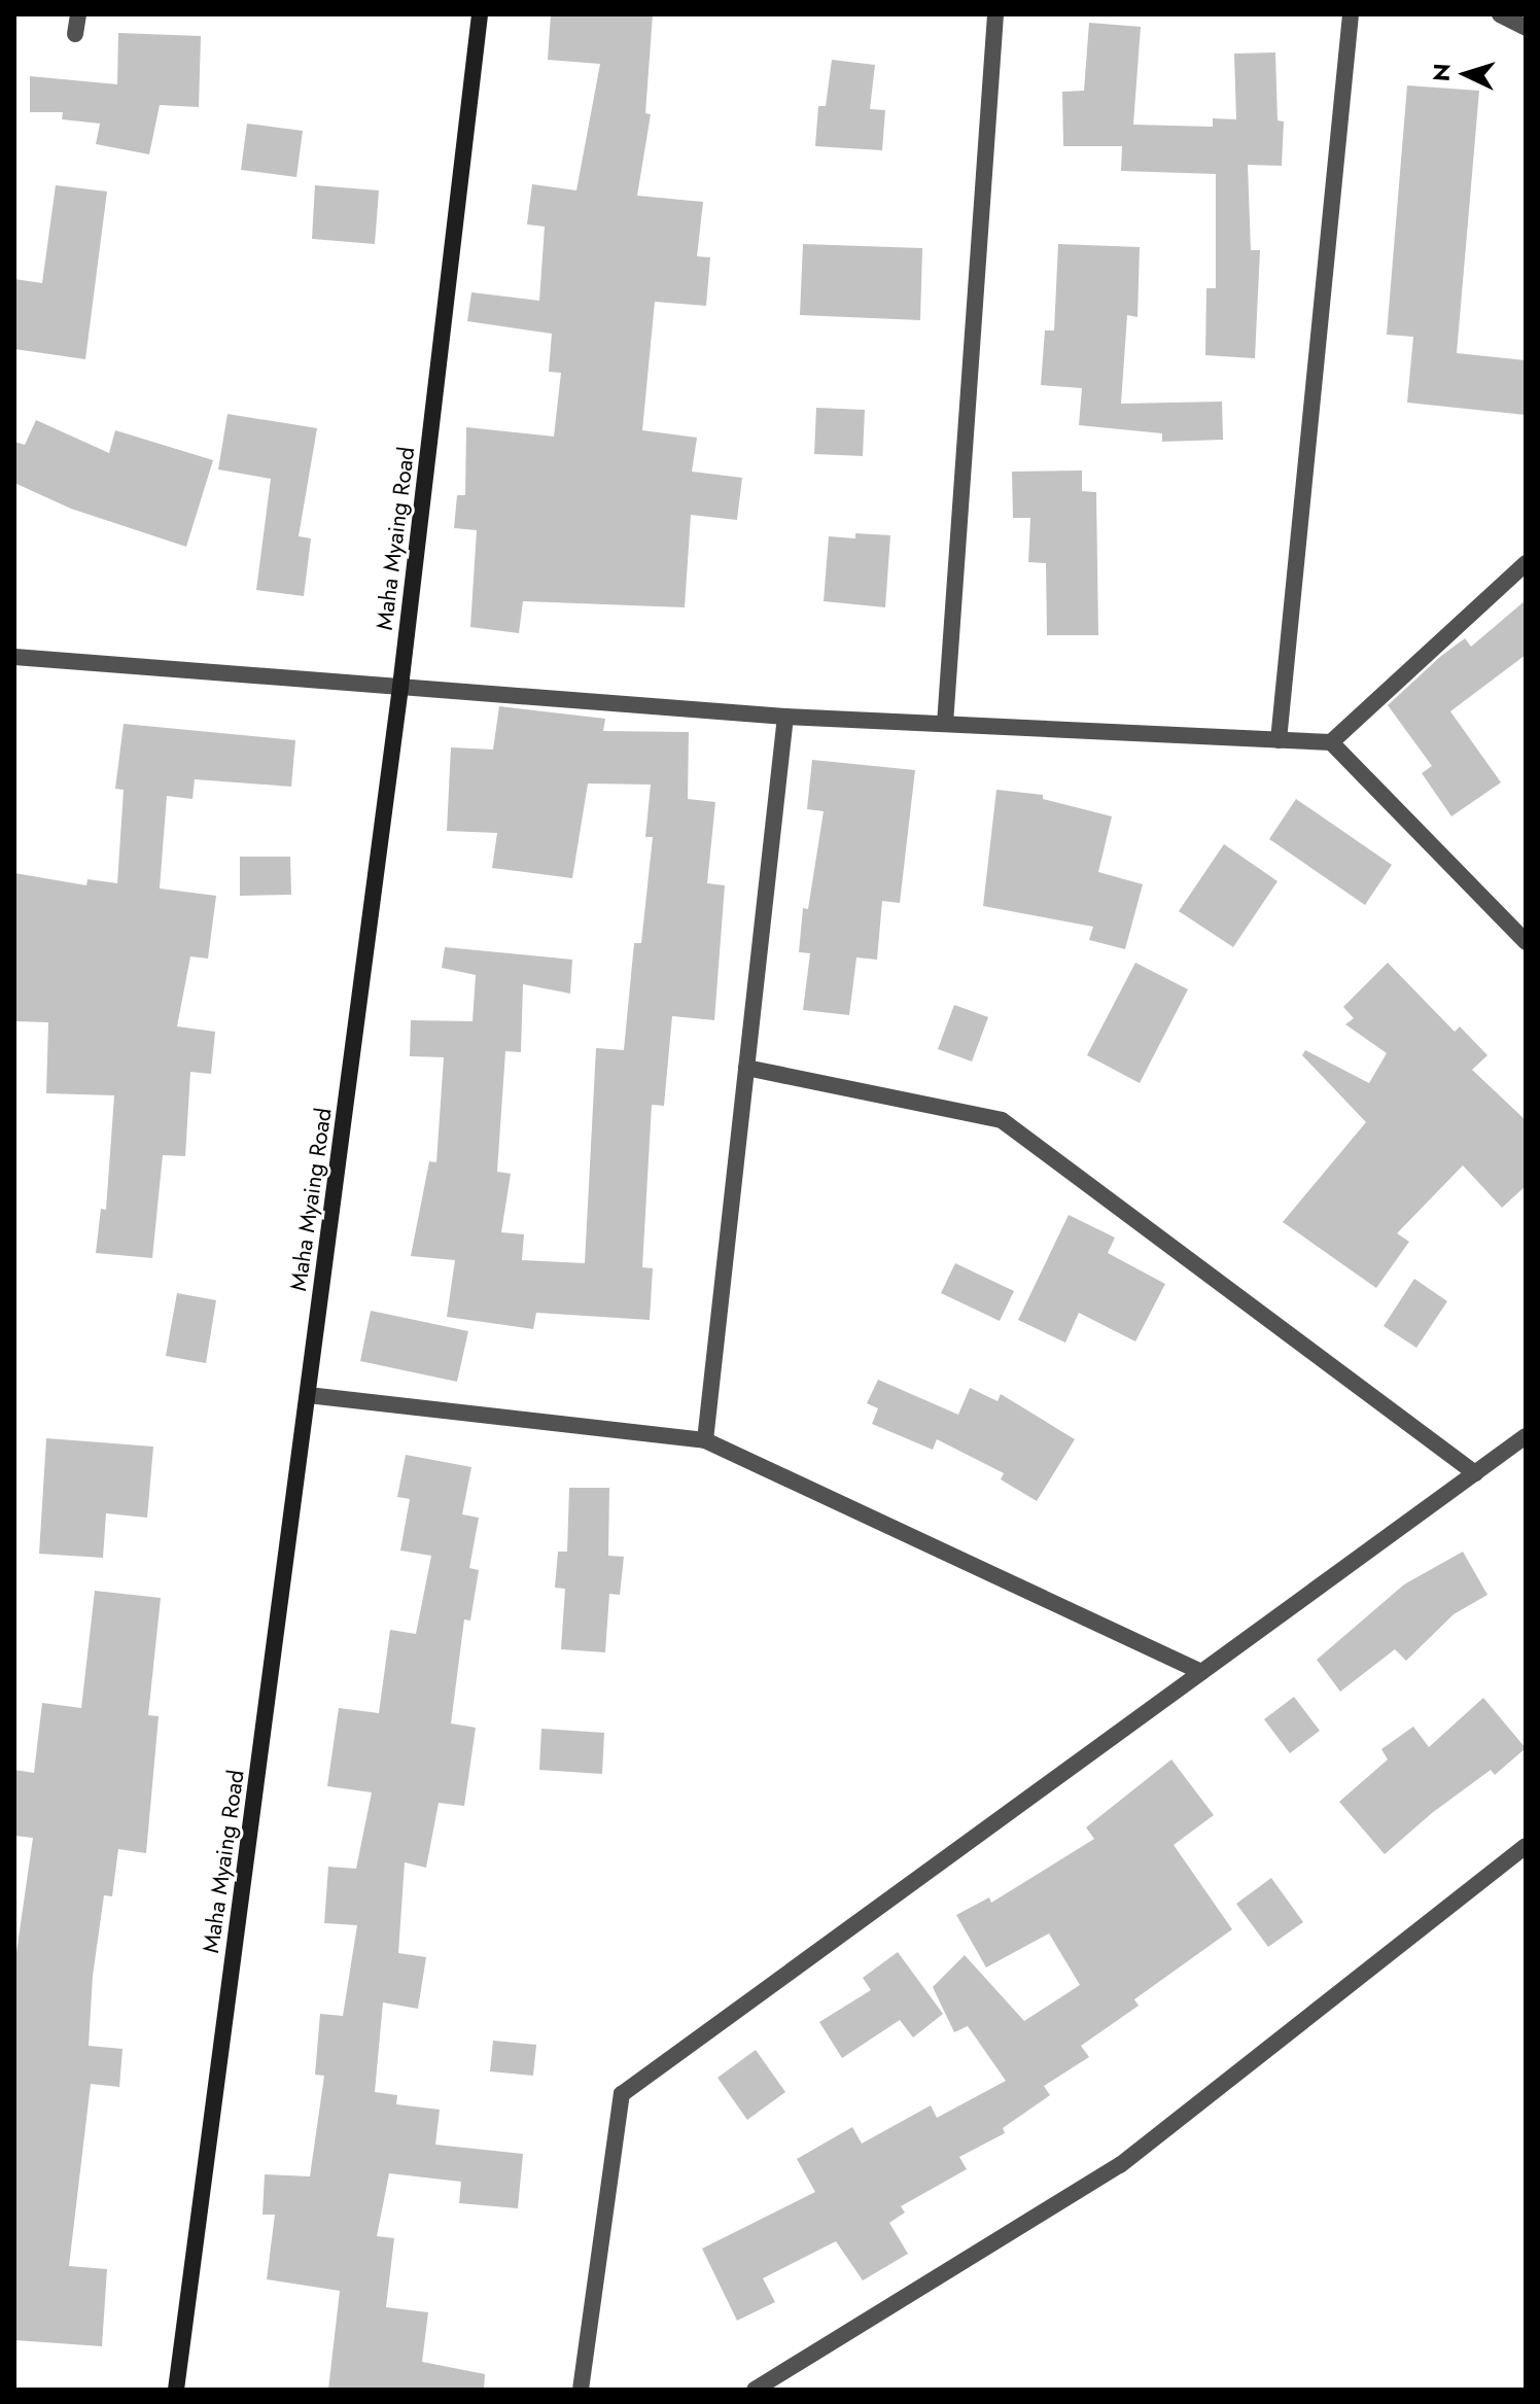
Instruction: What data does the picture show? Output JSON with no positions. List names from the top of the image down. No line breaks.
{"streets":{"street":["Maha Myaing Road"]},"north":"left"}
